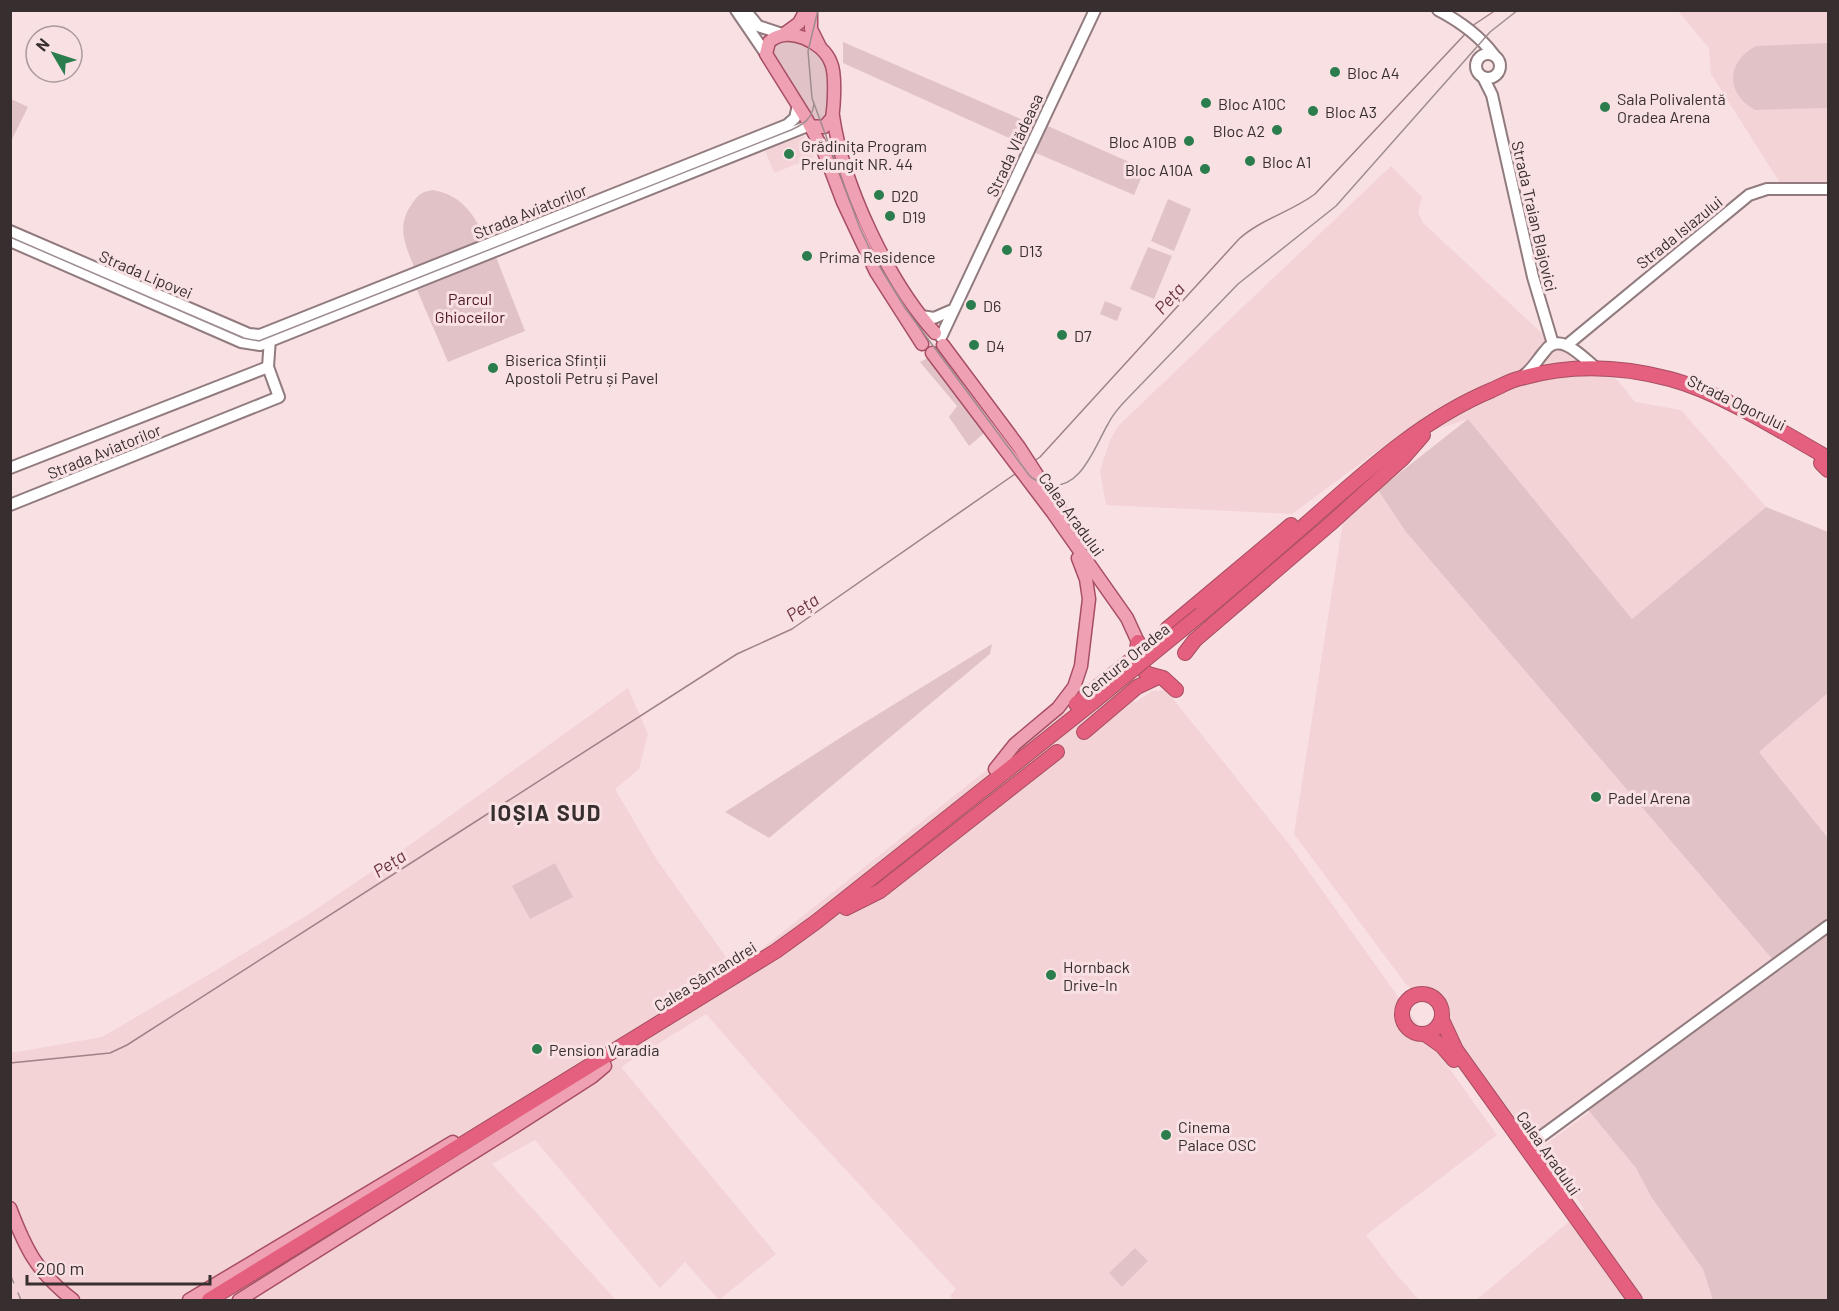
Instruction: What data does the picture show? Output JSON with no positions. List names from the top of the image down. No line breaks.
{"streets":{"highway":["Strada Ogorului","Calea Aradului","Centura Oradea","Calea Sântandrei"],"street":["Strada Vlădeasa","Strada Aviatorilor","Strada Traian Blajovici","Strada Islazului","Strada Lipovei"]},"crossings":[["Strada Vlădeasa","Calea Aradului"],["Strada Aviatorilor","Strada Lipovei"],["Strada Aviatorilor","Calea Aradului"],["Strada Ogorului","Centura Oradea"],["Centura Oradea","Calea Sântandrei"]],"districts":["IOȘIA SUD"],"water":["Peța"],"parks":["Parcul Ghioceilor"],"places":["Bloc A4","Bloc A10C","Sala Polivalentă Oradea Arena","Bloc A3","Bloc A2","Bloc A10B","Grădiniţa Program Prelungit NR. 44","Bloc A1","Bloc A10A","D20","D19","D13","Prima Residence","D6","D7","D4","Biserica Sfinții Apostoli Petru și Pavel","Padel Arena","Hornback Drive-In","Pension Varadia","Cinema Palace OSC"],"scale_bar":"200 m","north":"top left"}
